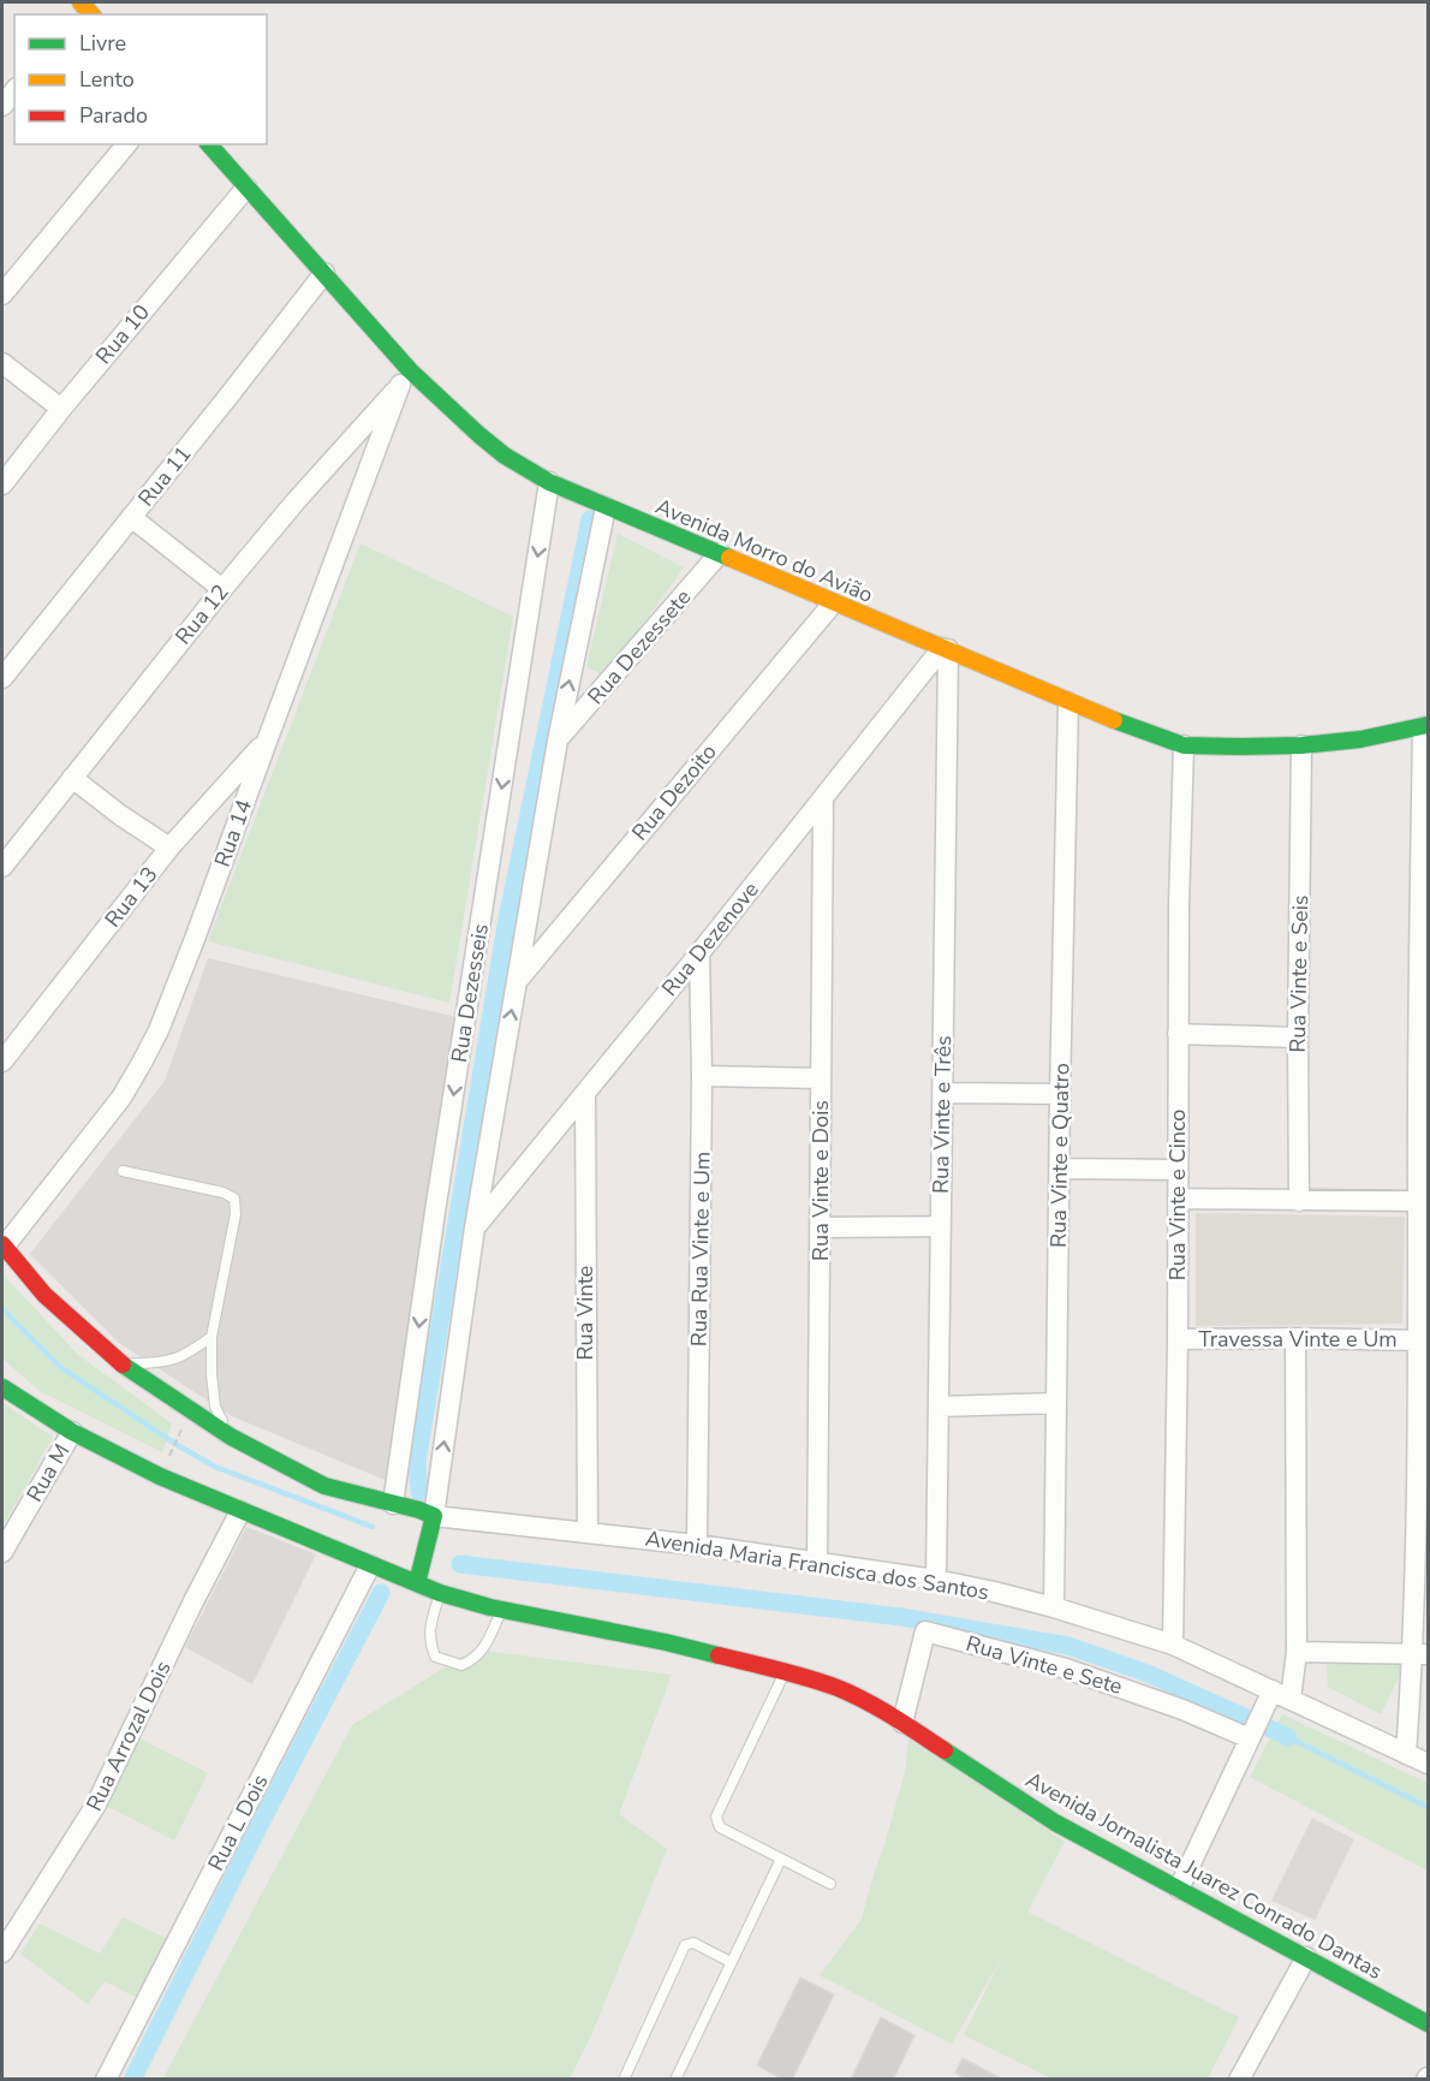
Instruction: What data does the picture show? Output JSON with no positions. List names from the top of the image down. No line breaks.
{"streets":{"street":["Rua 10","Rua 11","Avenida Morro do Avião","Rua 12","Rua Dezessete","Rua Dezoito","Rua 14","Rua 13","Rua Dezenove","Rua Vinte e Seis","Rua Dezesseis","Rua Vinte e Três","Rua Vinte e Quatro","Rua Vinte e Dois","Rua Vinte e Cinco","Rua Rua Vinte e Um","Rua Vinte","Travessa Vinte e Um","Rua M","Avenida Maria Francisca dos Santos","Rua Vinte e Sete","Rua Arrozal Dois","Rua L Dois","Avenida Jornalista Juarez Conrado Dantas"]},"crossings":[["Rua 10","Avenida Morro do Avião"],["Rua 11","Avenida Morro do Avião"],["Avenida Morro do Avião","Rua 12"],["Avenida Morro do Avião","Rua Dezessete"],["Avenida Morro do Avião","Rua Dezoito"],["Avenida Morro do Avião","Rua 14"],["Avenida Morro do Avião","Rua Dezenove"],["Avenida Morro do Avião","Rua Vinte e Seis"],["Avenida Morro do Avião","Rua Dezesseis"],["Avenida Morro do Avião","Rua Vinte e Três"],["Avenida Morro do Avião","Rua Vinte e Quatro"],["Avenida Morro do Avião","Rua Vinte e Cinco"],["Rua 12","Rua 14"],["Rua Dezessete","Rua Dezesseis"],["Rua Dezoito","Rua Dezesseis"],["Rua 14","Rua 13"],["Rua Dezenove","Rua Dezesseis"],["Rua Dezenove","Rua Vinte e Três"],["Rua Dezenove","Rua Vinte e Dois"],["Rua Dezenove","Rua Rua Vinte e Um"],["Rua Dezenove","Rua Vinte"],["Rua Dezesseis","Avenida Maria Francisca dos Santos"],["Rua Vinte e Três","Avenida Maria Francisca dos Santos"],["Rua Vinte e Quatro","Avenida Maria Francisca dos Santos"],["Rua Vinte e Dois","Avenida Maria Francisca dos Santos"],["Rua Vinte e Cinco","Travessa Vinte e Um"],["Rua Vinte e Cinco","Avenida Maria Francisca dos Santos"],["Rua Rua Vinte e Um","Avenida Maria Francisca dos Santos"],["Rua Vinte","Avenida Maria Francisca dos Santos"],["Rua M","Avenida Jornalista Juarez Conrado Dantas"],["Rua Vinte e Sete","Avenida Jornalista Juarez Conrado Dantas"],["Rua Arrozal Dois","Avenida Jornalista Juarez Conrado Dantas"],["Rua L Dois","Avenida Jornalista Juarez Conrado Dantas"]],"legend":["Livre","Lento","Parado"]}
